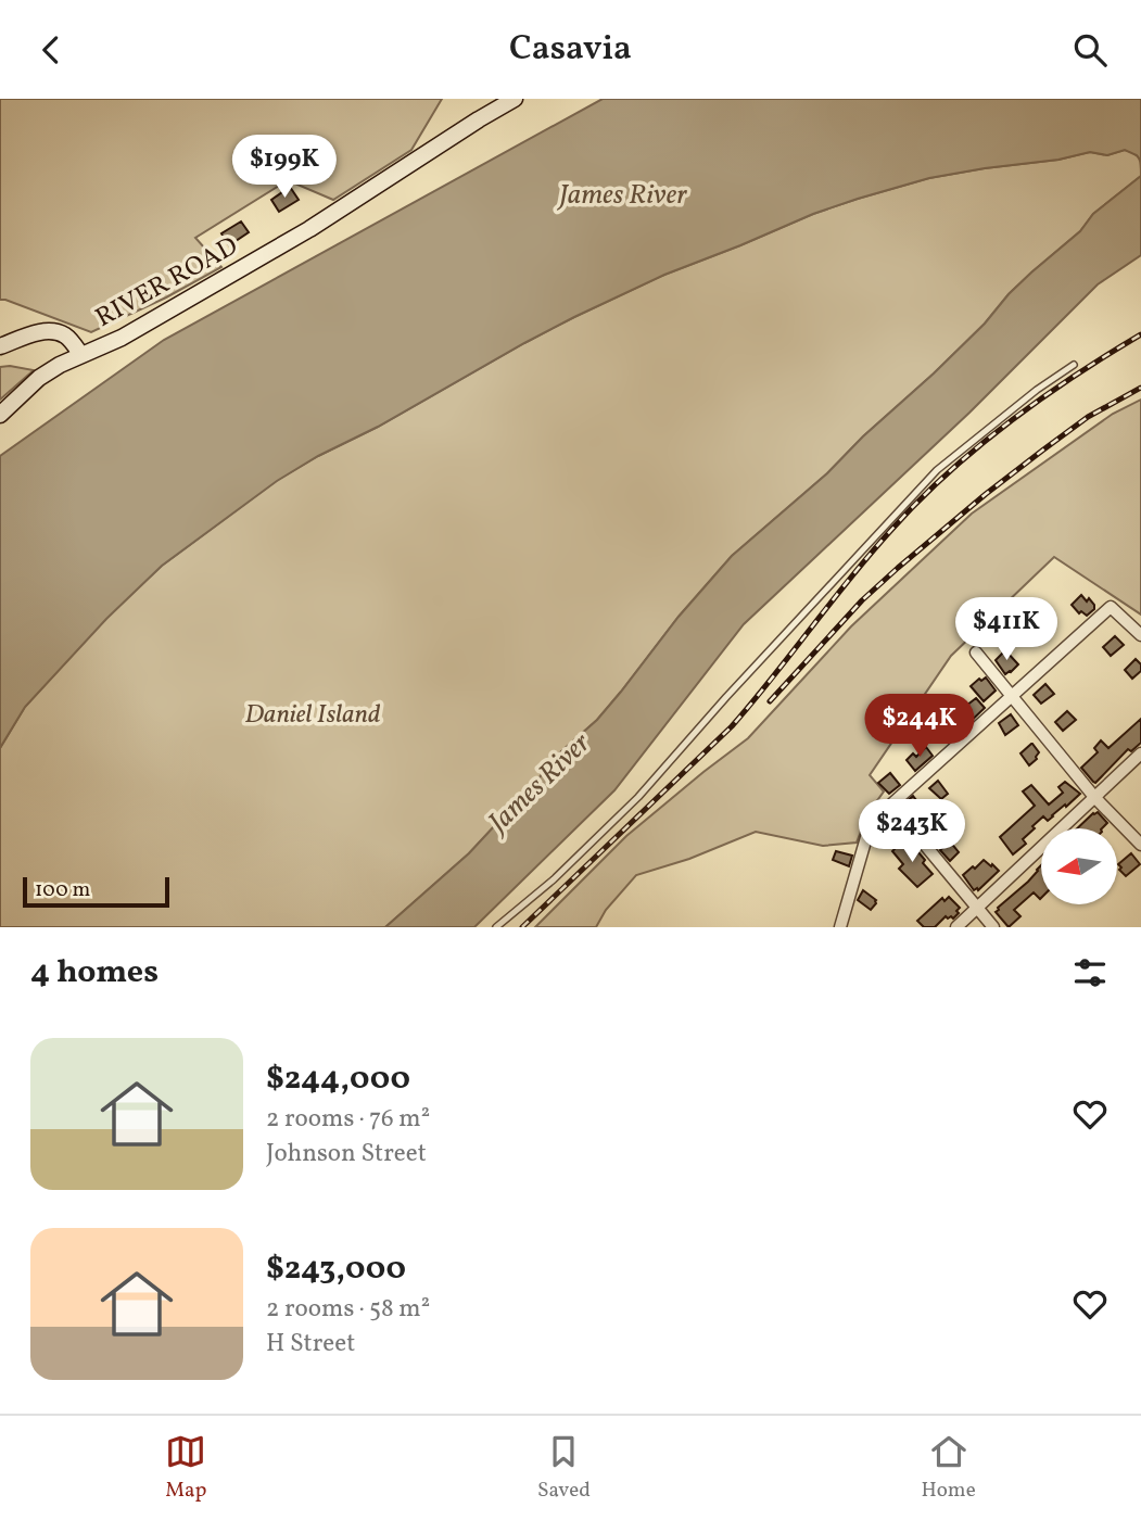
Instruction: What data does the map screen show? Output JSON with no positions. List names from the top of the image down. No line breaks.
{"streets":{"street":["RIVER ROAD"]},"water":["James River"],"parks":["Daniel Island"],"scale_bar":"100 m","north":"left","page":{"header":"Casavia","price":["$199K","$411K","$244K","$243K"],"scale":"100 m","heading":"4 homes","list":[{"name":"$244,000","note":"2 rooms · 76 m² · Johnson Street"},{"name":"$243,000","note":"2 rooms · 58 m² · H Street"}],"tabs":["Map","Saved","Home"]}}
